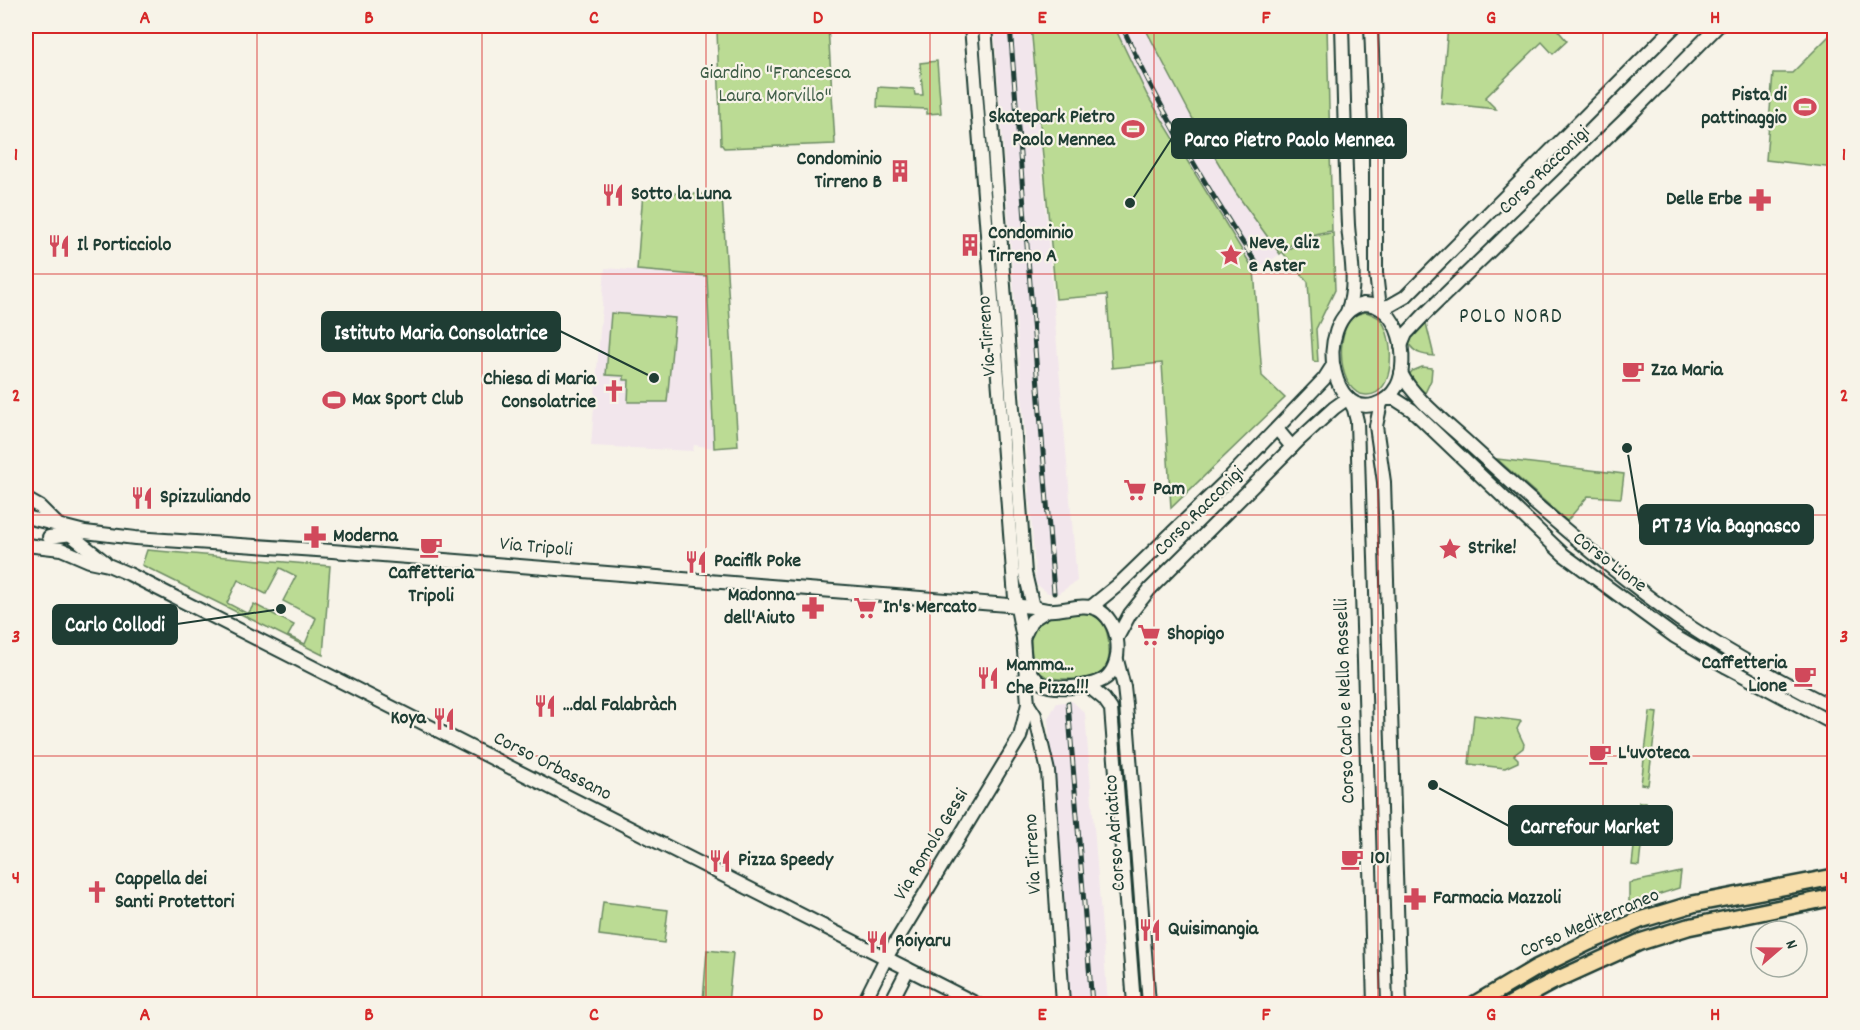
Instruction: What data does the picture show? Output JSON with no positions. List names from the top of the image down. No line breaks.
{"streets":{"main road":["Corso Mediterraneo"],"street":["Corso Racconigi","Via Tirreno","Via Tripoli","Corso Lione","Corso Carlo e Nello Rosselli","Corso Orbassano","Corso Adriatico","Via Romolo Gessi"]},"crossings":[["Corso Racconigi","Via Tirreno"],["Corso Racconigi","Via Tripoli"],["Corso Racconigi","Corso Lione"],["Corso Racconigi","Corso Carlo e Nello Rosselli"],["Corso Racconigi","Corso Adriatico"],["Via Tirreno","Via Tripoli"],["Via Tirreno","Corso Adriatico"],["Via Tirreno","Via Romolo Gessi"],["Via Tripoli","Corso Adriatico"],["Corso Lione","Corso Carlo e Nello Rosselli"],["Corso Orbassano","Via Romolo Gessi"]],"districts":["POLO NORD"],"parks":["Giardino \"Francesca Laura Morvillo\""],"places":{"sports":["Pista di pattinaggio","Skatepark Pietro Paolo Mennea","Max Sport Club"],"building":["Condominio Tirreno B","Condominio Tirreno A"],"restaurant":["Sotto la Luna","Il Porticciolo","Spizzuliando","Pacifik Poke","Mamma... Che Pizza!!!","...dal Falabràch","Koya","Pizza Speedy","Quisimangia","Roiyaru"],"pharmacy":["Delle Erbe","Moderna","Madonna dell'Aiuto","Farmacia Mazzoli"],"other":["Parco Pietro Paolo Mennea","Istituto Maria Consolatrice","PT 73 Via Bagnasco","Carlo Collodi","Carrefour Market"],"place":["Neve, Gliz e Aster","Strike!"],"cafe":["Zza Maria","Caffetteria Tripoli","Caffetteria Lione","L'uvoteca","101"],"church":["Chiesa di Maria Consolatrice","Cappella dei Santi Protettori"],"supermarket":["Pam","In's Mercato","Shopigo"]},"north":"right","grid":{"columns":["A","B","C","D","E","F","G","H"],"rows":["1","2","3","4"]}}
